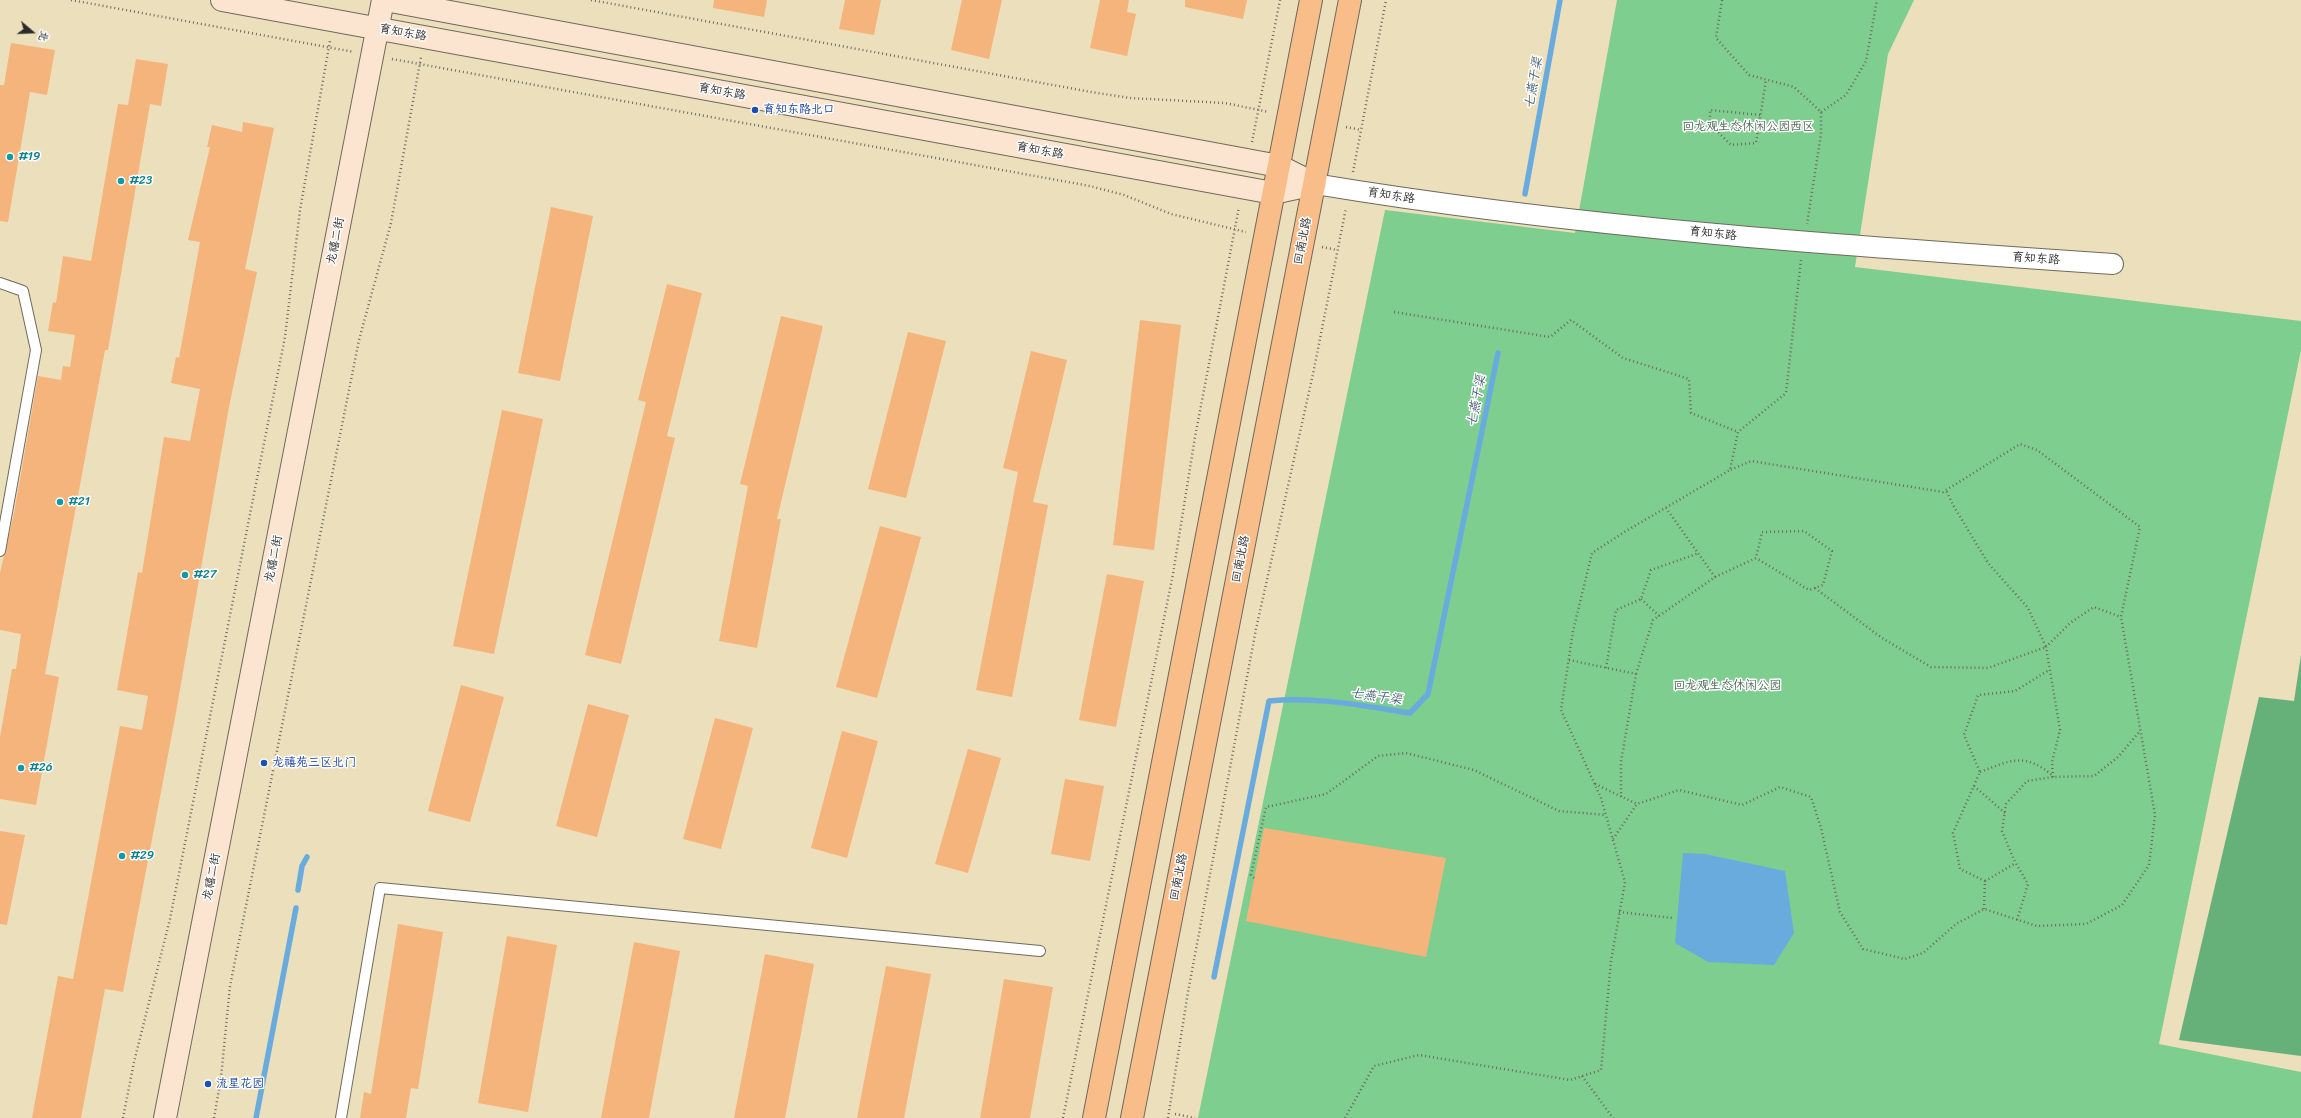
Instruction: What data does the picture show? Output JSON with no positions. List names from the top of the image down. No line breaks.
{"streets":{"main road":["育知东路","龙禧二街","回南北路"]},"crossings":[["育知东路","龙禧二街"],["育知东路","回南北路"]],"water":["七燕干渠"],"parks":["回龙观生态休闲公园西区","回龙观生态休闲公园"],"places":["育知东路北口","#19","#23","#21","#27","龙禧苑三区北门","#26","#29","流星花园"],"north":"right"}
